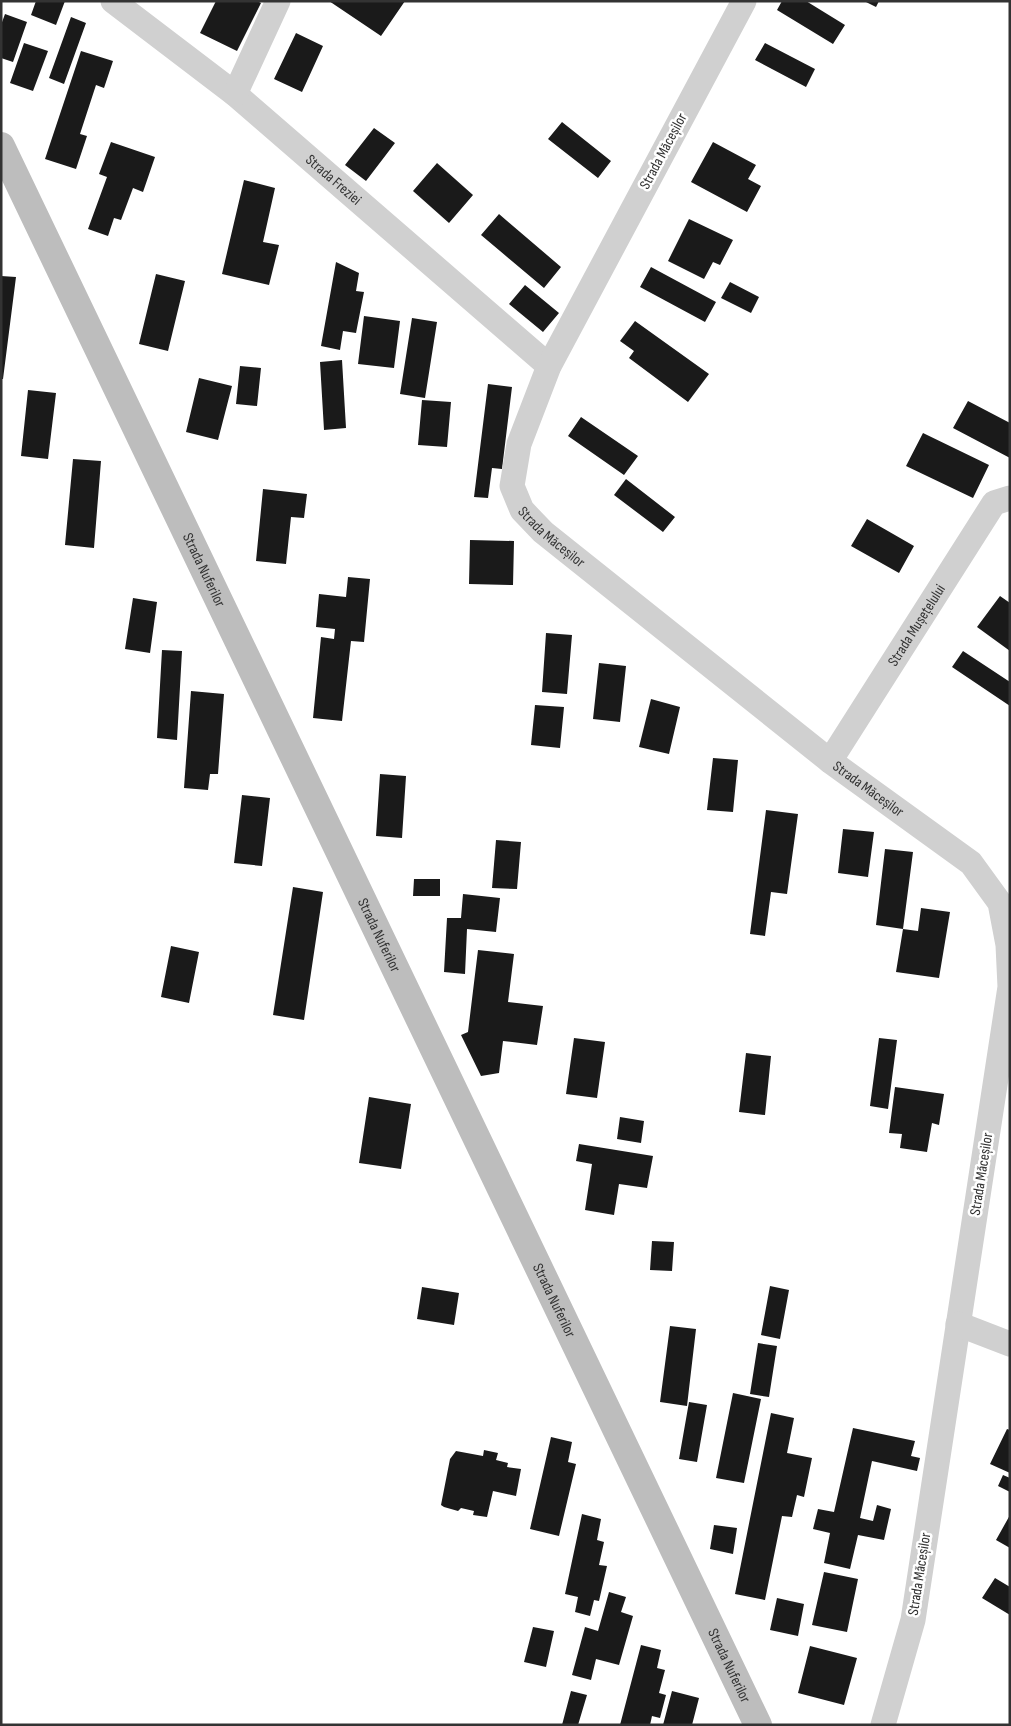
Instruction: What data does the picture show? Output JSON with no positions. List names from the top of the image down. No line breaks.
{"streets":{"main road":["Strada Nuferilor"],"street":["Strada Măceșilor","Strada Freziei","Strada Mușețelului"]},"crossings":[["Strada Măceșilor","Strada Freziei"],["Strada Măceșilor","Strada Mușețelului"]]}
